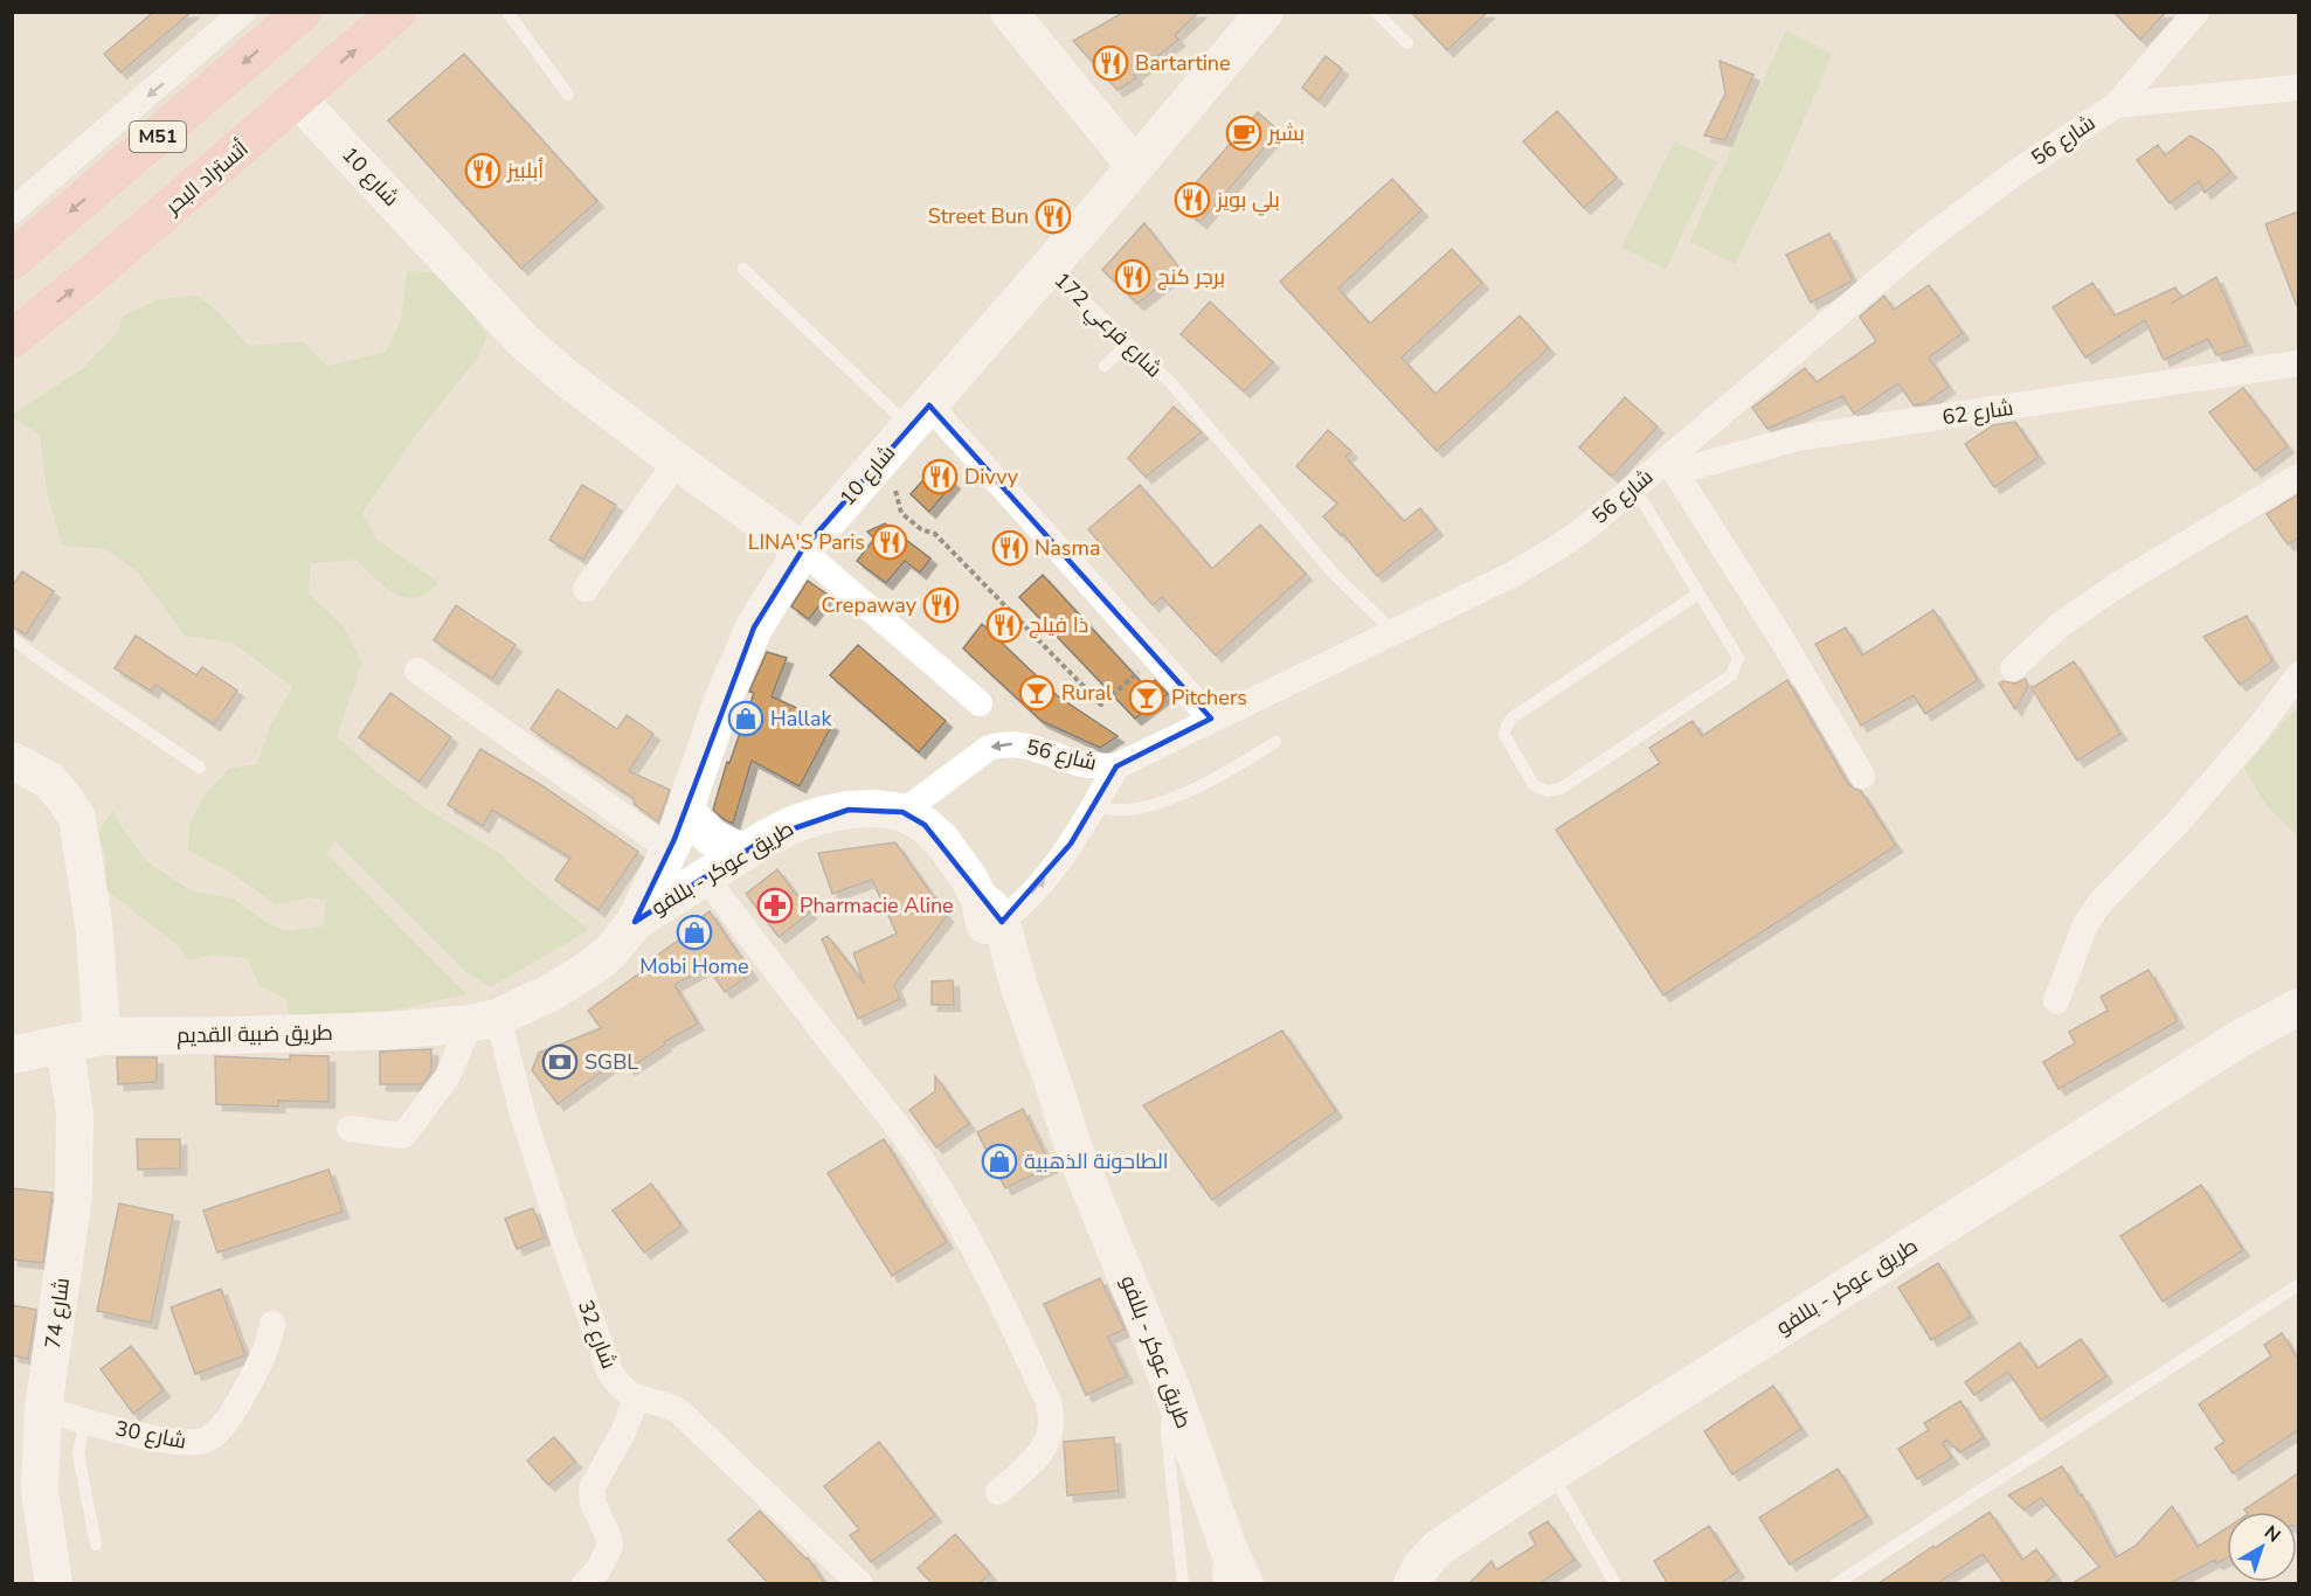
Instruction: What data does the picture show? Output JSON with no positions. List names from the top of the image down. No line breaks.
{"streets":{"highway":["M51","أتستراد البحر"],"street":["شارع 56","شارع 10","شارع 62","طريق عوكر - بللفو","طريق ضبية القديم","شارع 74","شارع 32","شارع 30"],"lane":["شارع فرعي 172"]},"crossings":[["شارع 56","شارع فرعي 172"],["شارع 56","شارع 62"],["شارع 56","طريق عوكر - بللفو"],["شارع 10","أتستراد البحر"],["شارع 10","شارع فرعي 172"],["طريق ضبية القديم","شارع 74"],["طريق ضبية القديم","شارع 32"],["شارع 74","شارع 30"]],"places":{"restaurant":["Bartartine","أبلبيز","بلي بويز","Street Bun","برجر كنج","Divvy","LINA'S Paris","Nasma","Crepaway","ذا فيلج"],"cafe":["بشير"],"bar":["Rural","Pitchers"],"shop":["Hallak","Mobi Home","الطاحونة الذهبية"],"pharmacy":["Pharmacie Aline"],"bank":["SGBL"]},"north":"top right"}
